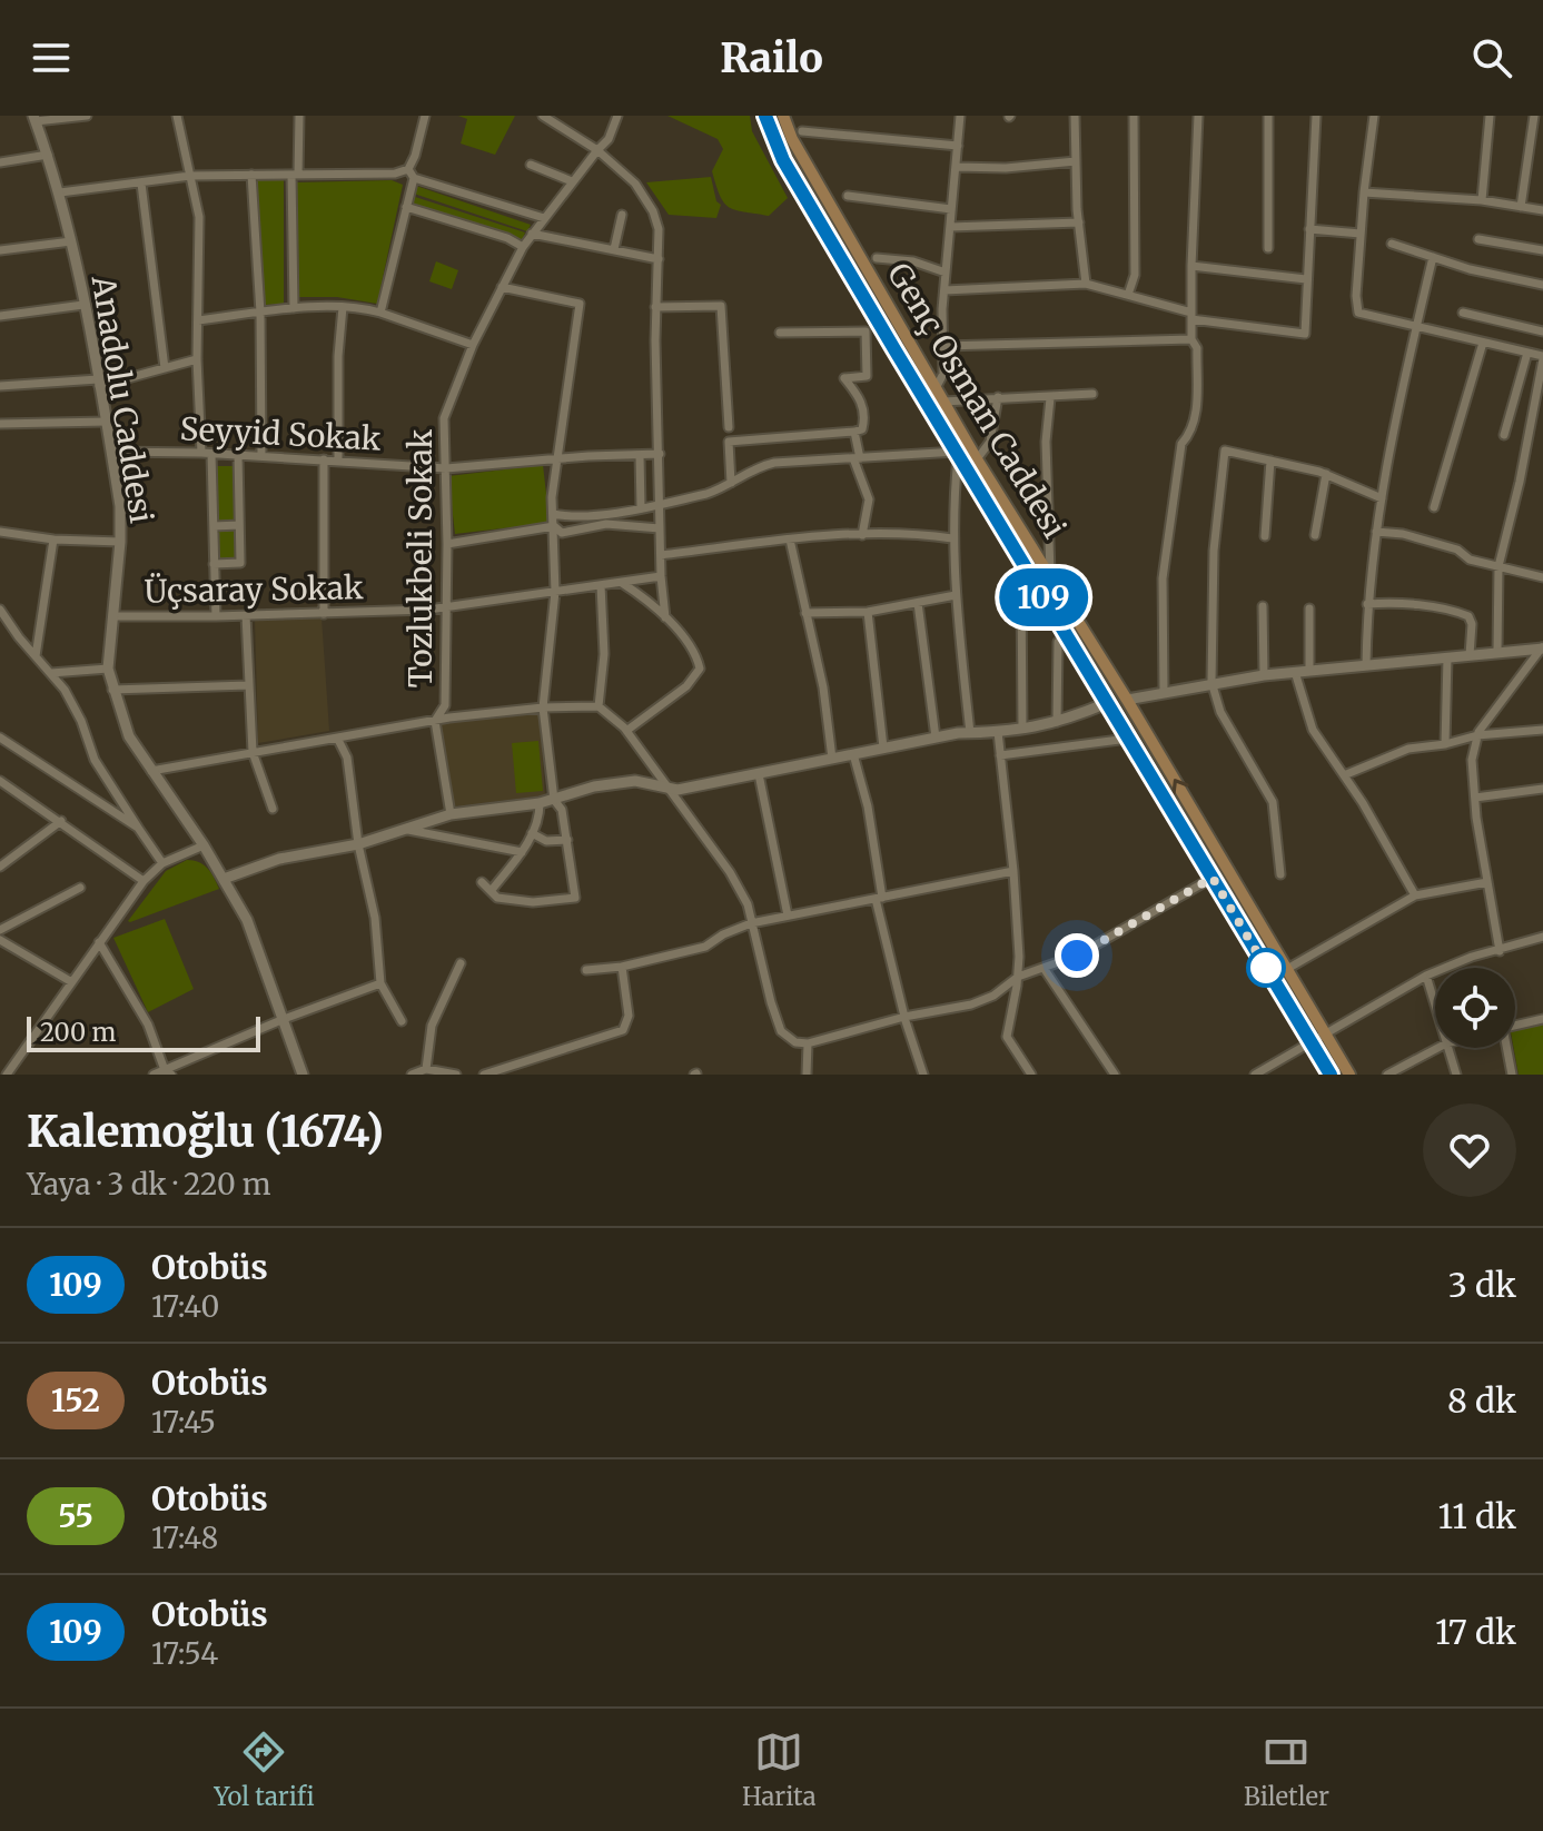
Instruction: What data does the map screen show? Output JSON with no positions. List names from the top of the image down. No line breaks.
{"streets":{"main road":["Genç Osman Caddesi"],"street":["Anadolu Caddesi","Seyyid Sokak","Tozlukbeli Sokak","Üçsaray Sokak"]},"crossings":[["Anadolu Caddesi","Seyyid Sokak"],["Anadolu Caddesi","Üçsaray Sokak"],["Seyyid Sokak","Tozlukbeli Sokak"],["Tozlukbeli Sokak","Üçsaray Sokak"]],"lines":["bus line 109"],"scale_bar":"200 m","page":{"header":"Railo","on_map":"109","scale":"200 m","heading":["Kalemoğlu (1674)","Yaya · 3 dk · 220 m"],"list":[{"mark":"109","name":"Otobüs","note":"17:40","value":"3 dk"},{"mark":"152","name":"Otobüs","note":"17:45","value":"8 dk"},{"mark":"55","name":"Otobüs","note":"17:48","value":"11 dk"},{"mark":"109","name":"Otobüs","note":"17:54","value":"17 dk"}],"tabs":["Yol tarifi","Harita","Biletler"]}}
